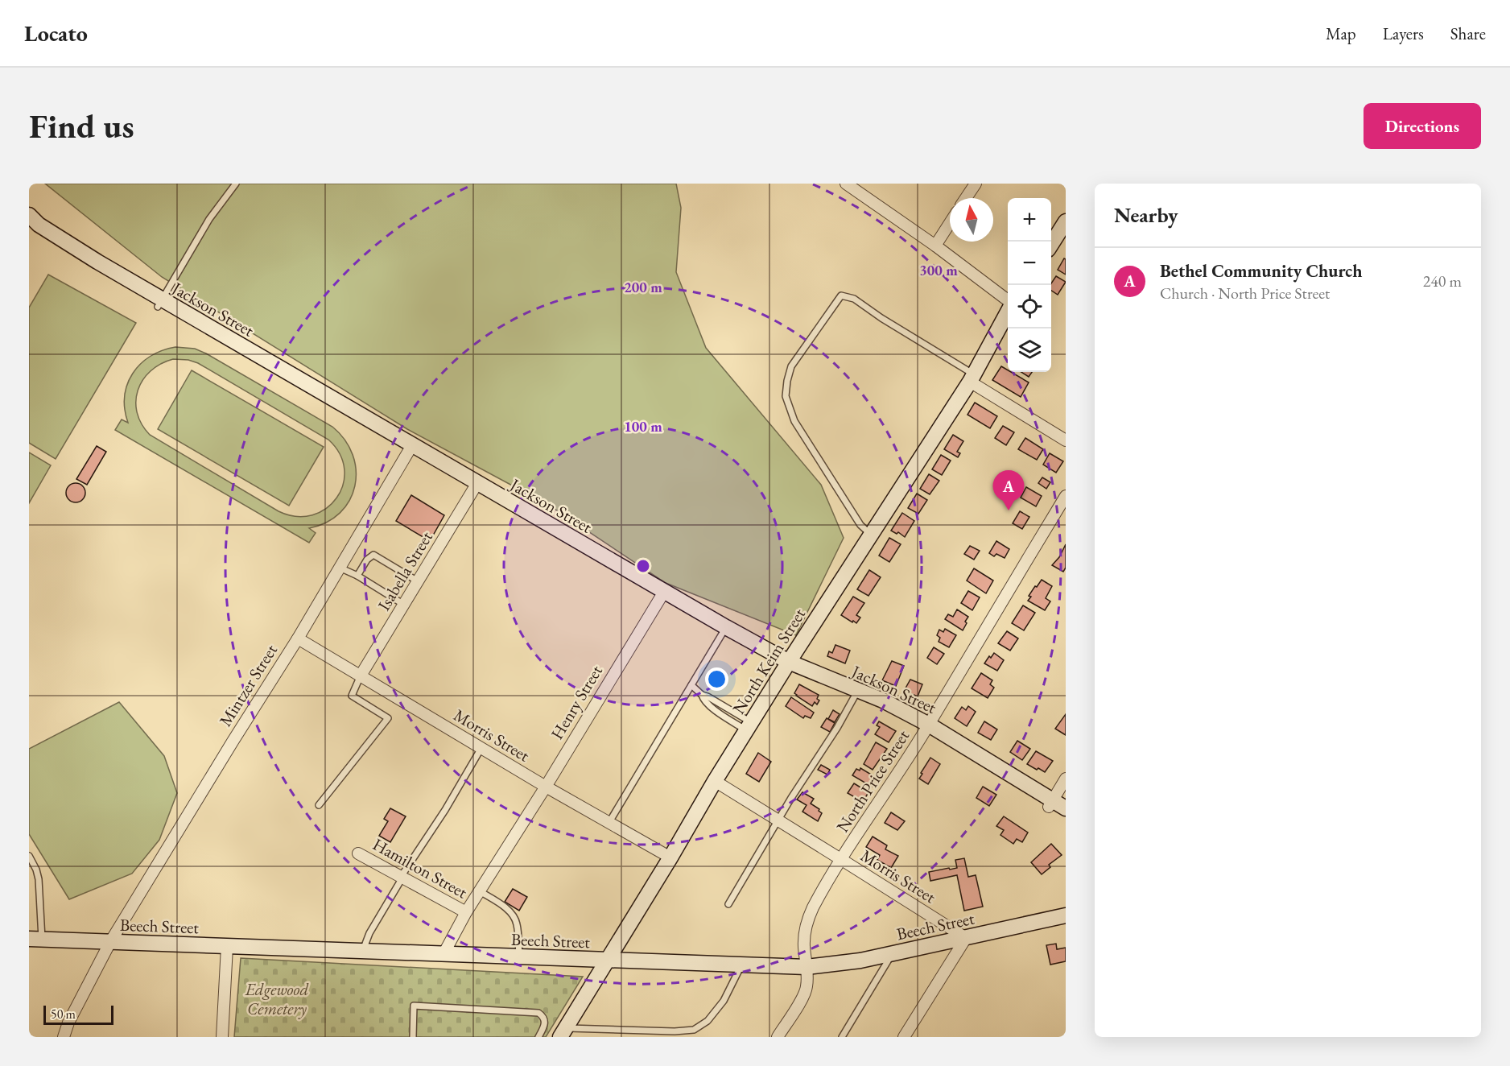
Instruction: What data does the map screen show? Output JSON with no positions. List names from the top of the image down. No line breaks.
{"streets":{"street":["Jackson Street","Isabella Street","North Keim Street","Mintzer Street","Henry Street","Morris Street","North Price Street","Hamilton Street","Beech Street"]},"crossings":[["Jackson Street","Isabella Street"],["Jackson Street","North Keim Street"],["Jackson Street","Mintzer Street"],["Jackson Street","Henry Street"],["Jackson Street","North Price Street"],["Isabella Street","Morris Street"],["North Keim Street","Morris Street"],["North Keim Street","Beech Street"],["Mintzer Street","Morris Street"],["Mintzer Street","Beech Street"],["Henry Street","Morris Street"],["Henry Street","Hamilton Street"],["Henry Street","Beech Street"],["Morris Street","North Price Street"],["Morris Street","Beech Street"],["North Price Street","Beech Street"]],"parks":["Edgewood Cemetery"],"scale_bar":"50 m","north":"top","page":{"header":"Locato","nav":["Map","Layers","Share"],"buttons":"Directions","title":"Find us","heading":"Nearby","map_buttons":["+","−"],"list":[{"mark":"A","name":"Bethel Community Church","note":"Church · North Price Street","value":"240 m"}],"pins":"A","scale":"50 m"},"rings":["300 m","200 m","100 m"]}
